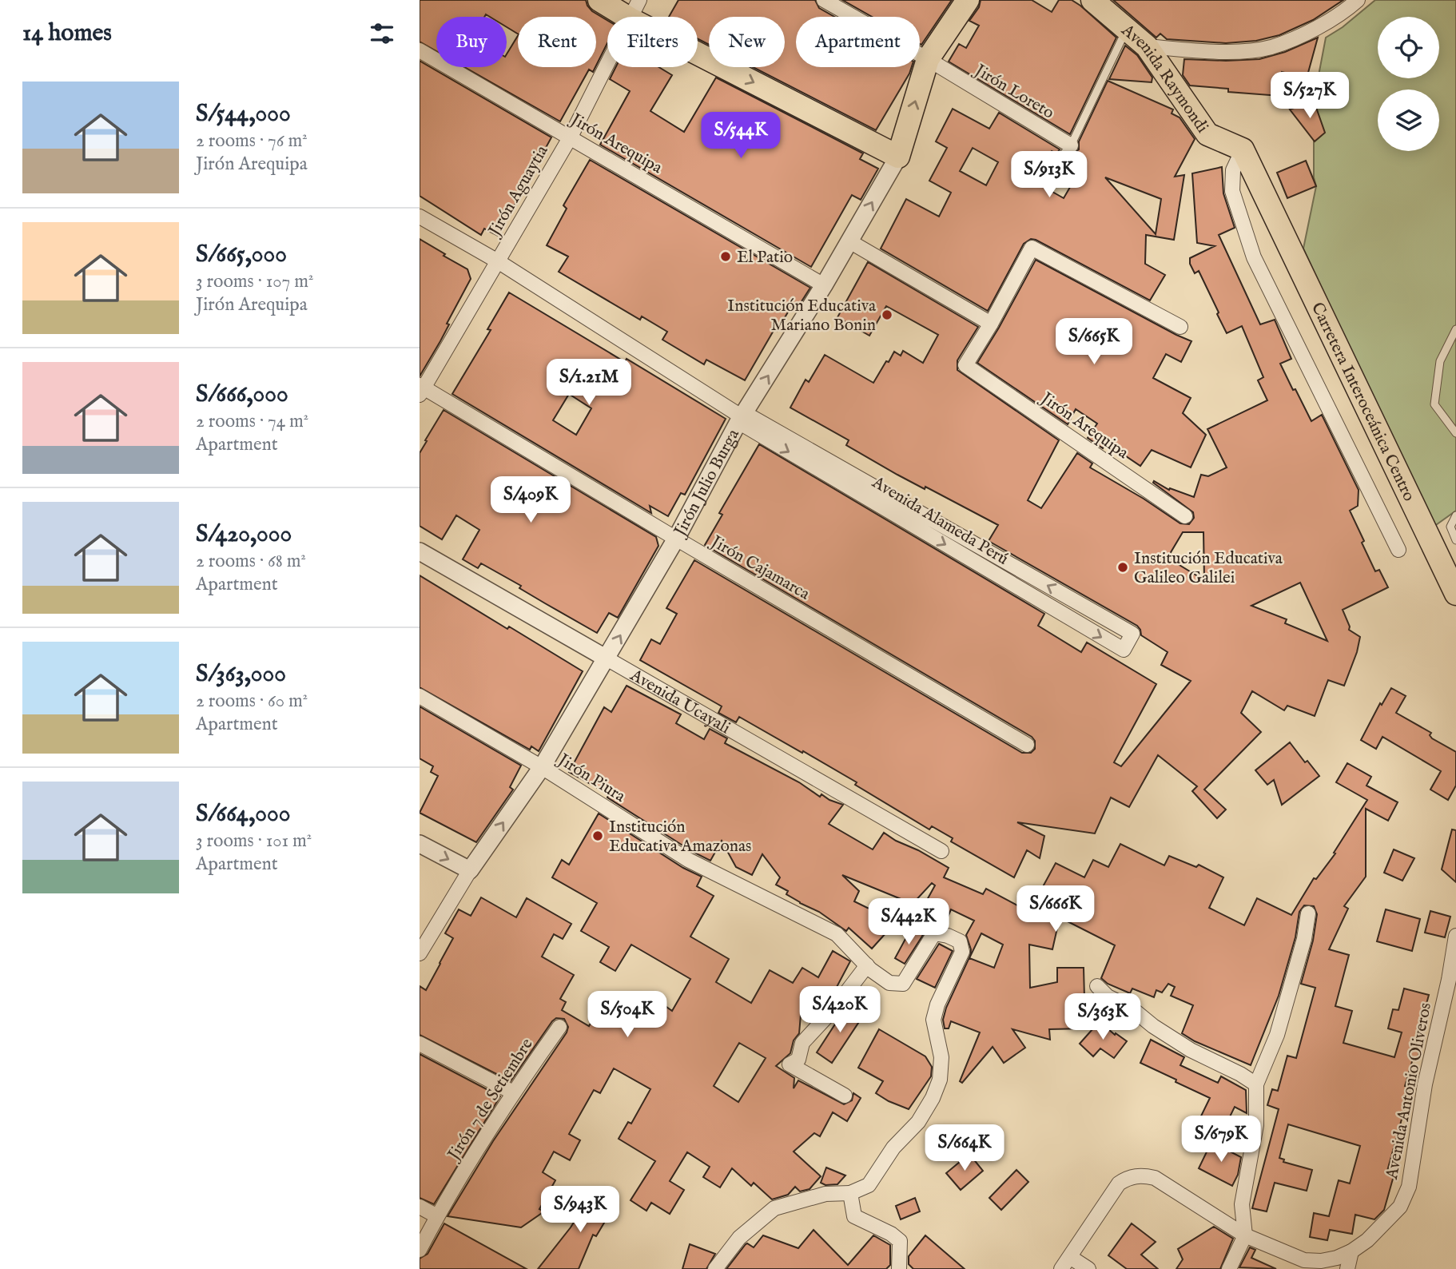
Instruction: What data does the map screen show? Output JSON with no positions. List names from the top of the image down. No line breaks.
{"streets":{"highway":["Avenida Raymondi","Carretera Interoceánica Centro","Jirón Julio Burga"],"street":["Jirón Loreto","Jirón Arequipa","Jirón Aguaytia","Avenida Alameda Perú","Jirón Cajamarca","Avenida Ucayali","Jirón Piura","Avenida Antonio Oliveros","Jirón 7 de Setiembre"]},"crossings":[["Avenida Raymondi","Carretera Interoceánica Centro"],["Jirón Loreto","Jirón Julio Burga"],["Jirón Arequipa","Jirón Aguaytia"],["Jirón Arequipa","Jirón Julio Burga"],["Jirón Aguaytia","Avenida Alameda Perú"],["Jirón Aguaytia","Jirón Cajamarca"],["Jirón Julio Burga","Avenida Alameda Perú"],["Jirón Julio Burga","Jirón Cajamarca"],["Jirón Julio Burga","Avenida Ucayali"],["Jirón Julio Burga","Jirón Piura"]],"one_way":["Jirón Julio Burga"],"places":["El Patio","Institución Educativa Mariano Bonin","Institución Educativa Galileo Galilei","Institución Educativa Amazonas"],"page":{"heading":"14 homes","chip":["Buy","Rent","Filters","New","Apartment"],"list":[{"name":"S/544,000","note":"2 rooms · 76 m² · Jirón Arequipa"},{"name":"S/665,000","note":"3 rooms · 107 m² · Jirón Arequipa"},{"name":"S/666,000","note":"2 rooms · 74 m² · Apartment"},{"name":"S/420,000","note":"2 rooms · 68 m² · Apartment"},{"name":"S/363,000","note":"2 rooms · 60 m² · Apartment"},{"name":"S/664,000","note":"3 rooms · 101 m² · Apartment"}],"price":["S/527K","S/544K","S/913K","S/665K","S/1.21M","S/409K","S/666K","S/442K","S/420K","S/504K","S/363K","S/679K","S/664K","S/943K"]}}
